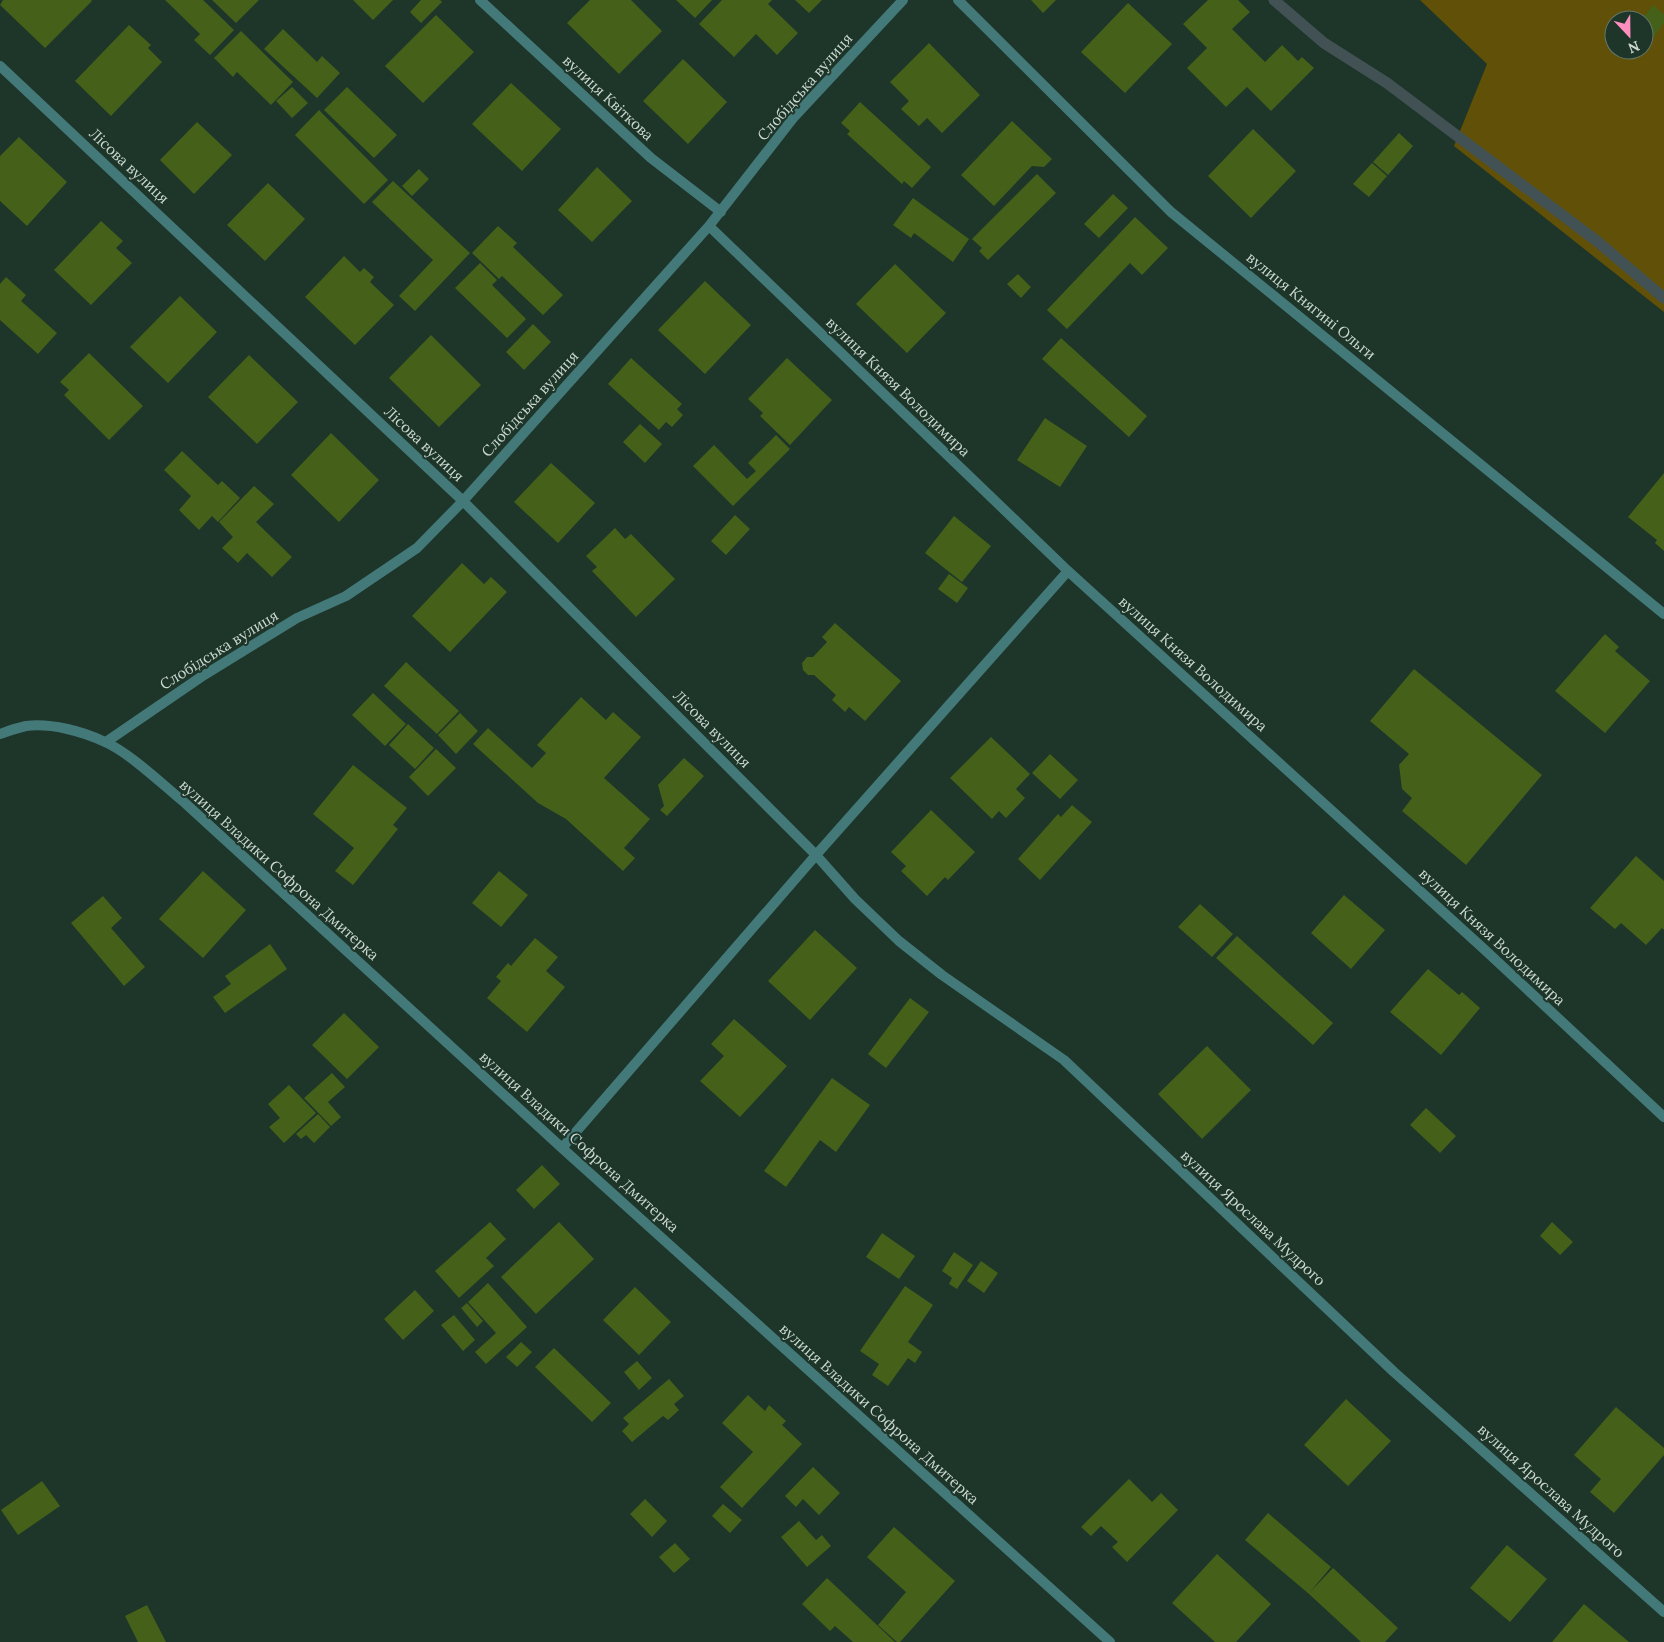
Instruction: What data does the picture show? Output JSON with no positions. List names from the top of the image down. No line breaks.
{"streets":{"street":["Слобідська вулиця","вулиця Квіткова","Лісова вулиця","вулиця Княгині Ольги","вулиця Князя Володимира","вулиця Владики Софрона Дмитерка","вулиця Ярослава Мудрого"]},"crossings":[["Слобідська вулиця","вулиця Квіткова"],["Слобідська вулиця","Лісова вулиця"],["Слобідська вулиця","вулиця Князя Володимира"],["Слобідська вулиця","вулиця Владики Софрона Дмитерка"],["Лісова вулиця","вулиця Ярослава Мудрого"]],"north":"bottom"}
